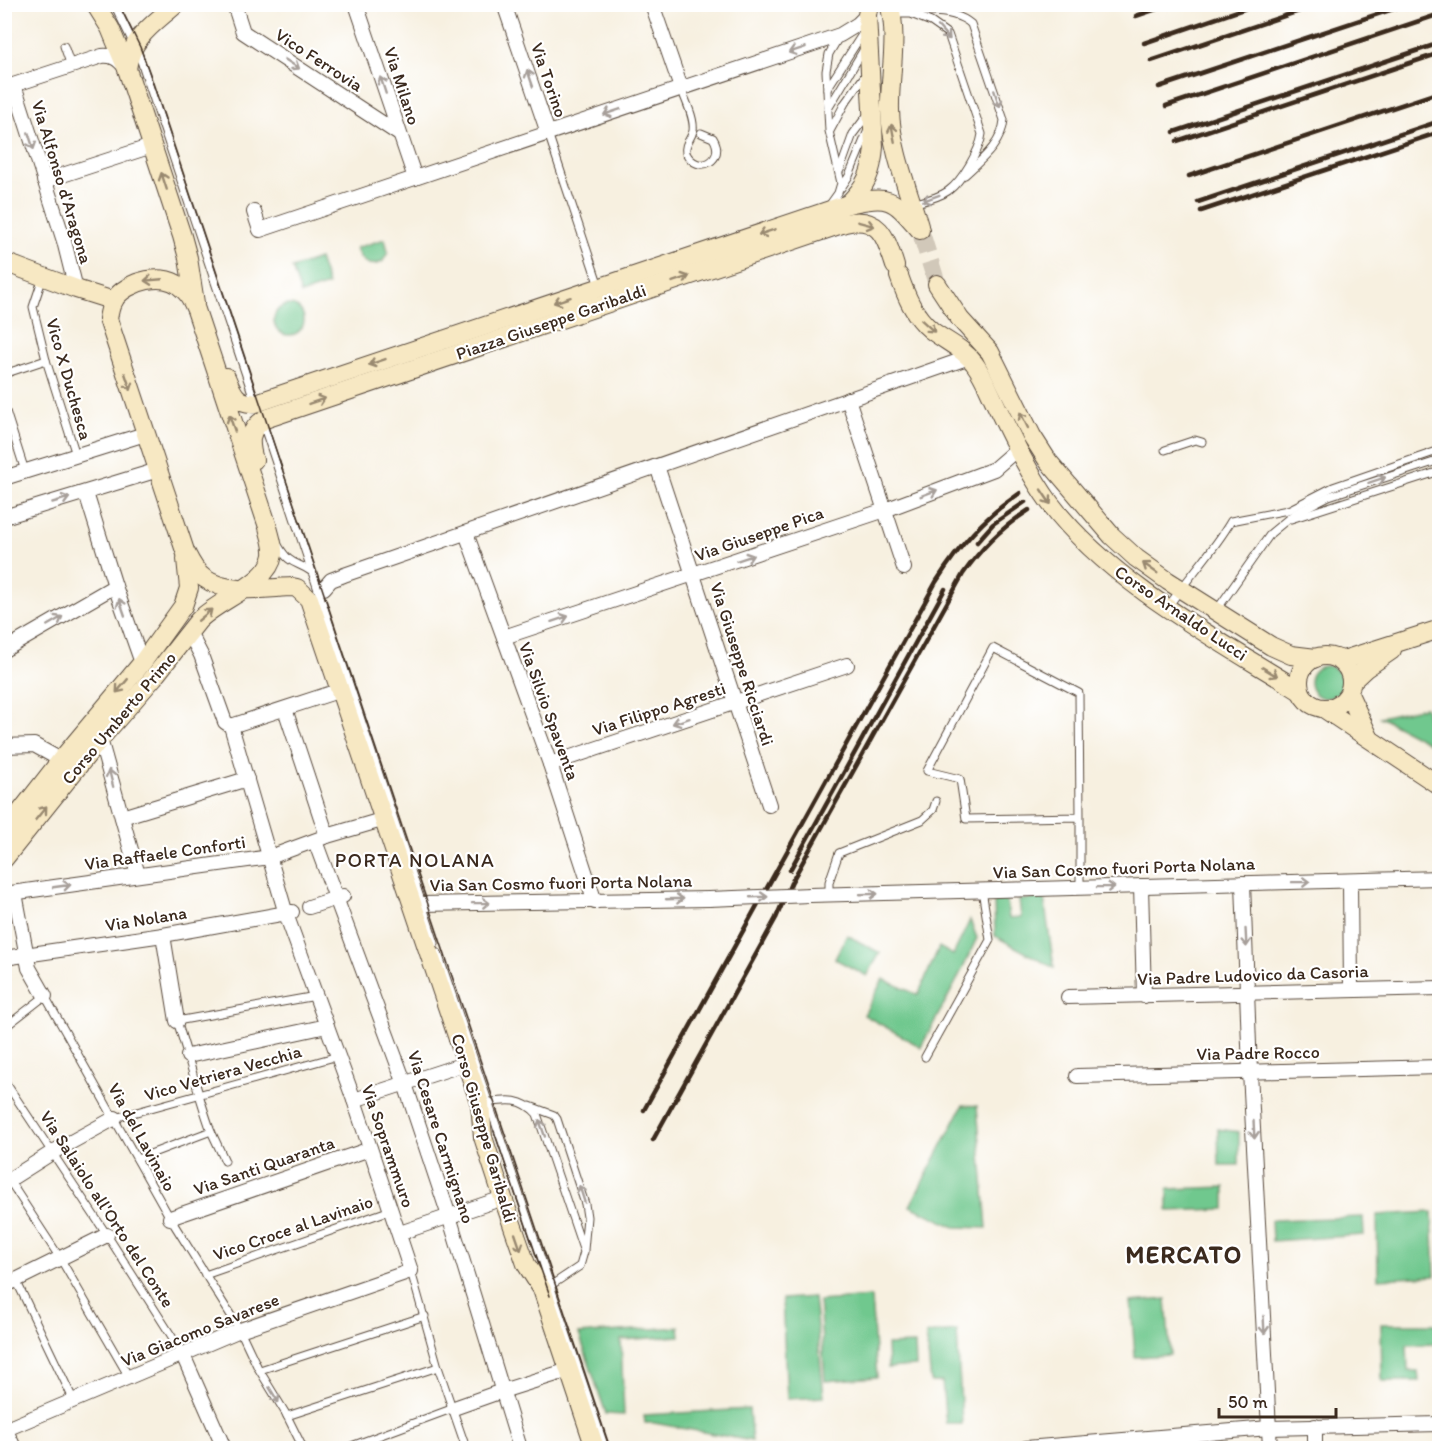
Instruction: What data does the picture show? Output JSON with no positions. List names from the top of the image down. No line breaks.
{"streets":{"main road":["Piazza Giuseppe Garibaldi","Corso Arnaldo Lucci","Corso Umberto Primo","Corso Giuseppe Garibaldi"],"street":["Vico Ferrovia","Via Torino","Via Milano","Via Alfonso d'Aragona","Via Giuseppe Pica","Via Giuseppe Ricciardi","Via Filippo Agresti","Via Silvio Spaventa","Via Raffaele Conforti","Via San Cosmo fuori Porta Nolana","Via Nolana","Via Padre Ludovico da Casoria","Via Padre Rocco","Via Cesare Carmignano","Via Soprammuro","Via Santi Quaranta","Via Giacomo Savarese"],"lane":["Vico X Duchesca","Vico Vetriera Vecchia","Via del Lavinaio","Via Salaiolo all'Orto del Conte","Vico Croce al Lavinaio"]},"crossings":[["Vico Ferrovia","Via Milano"],["Piazza Giuseppe Garibaldi","Corso Arnaldo Lucci"],["Via Giuseppe Pica","Corso Arnaldo Lucci"],["Via Giuseppe Pica","Via Giuseppe Ricciardi"],["Via Giuseppe Pica","Via Silvio Spaventa"],["Via Giuseppe Ricciardi","Via Filippo Agresti"],["Via Filippo Agresti","Via Silvio Spaventa"],["Via Silvio Spaventa","Via San Cosmo fuori Porta Nolana"],["Corso Umberto Primo","Via Soprammuro"],["Via Raffaele Conforti","Corso Giuseppe Garibaldi"],["Via Raffaele Conforti","Via Cesare Carmignano"],["Via Raffaele Conforti","Via Soprammuro"],["Via San Cosmo fuori Porta Nolana","Corso Giuseppe Garibaldi"],["Via Nolana","Via Soprammuro"],["Vico Vetriera Vecchia","Via del Lavinaio"],["Vico Vetriera Vecchia","Via Soprammuro"],["Via del Lavinaio","Via Santi Quaranta"],["Via del Lavinaio","Vico Croce al Lavinaio"],["Via del Lavinaio","Via Giacomo Savarese"],["Via Soprammuro","Via Santi Quaranta"],["Via Soprammuro","Vico Croce al Lavinaio"],["Via Soprammuro","Via Giacomo Savarese"],["Via Salaiolo all'Orto del Conte","Via Giacomo Savarese"]],"one_way":["Vico Ferrovia","Via Torino","Via Milano","Via Alfonso d'Aragona","Via Filippo Agresti","Via San Cosmo fuori Porta Nolana"],"districts":["PORTA NOLANA","MERCATO"],"scale_bar":"50 m"}
